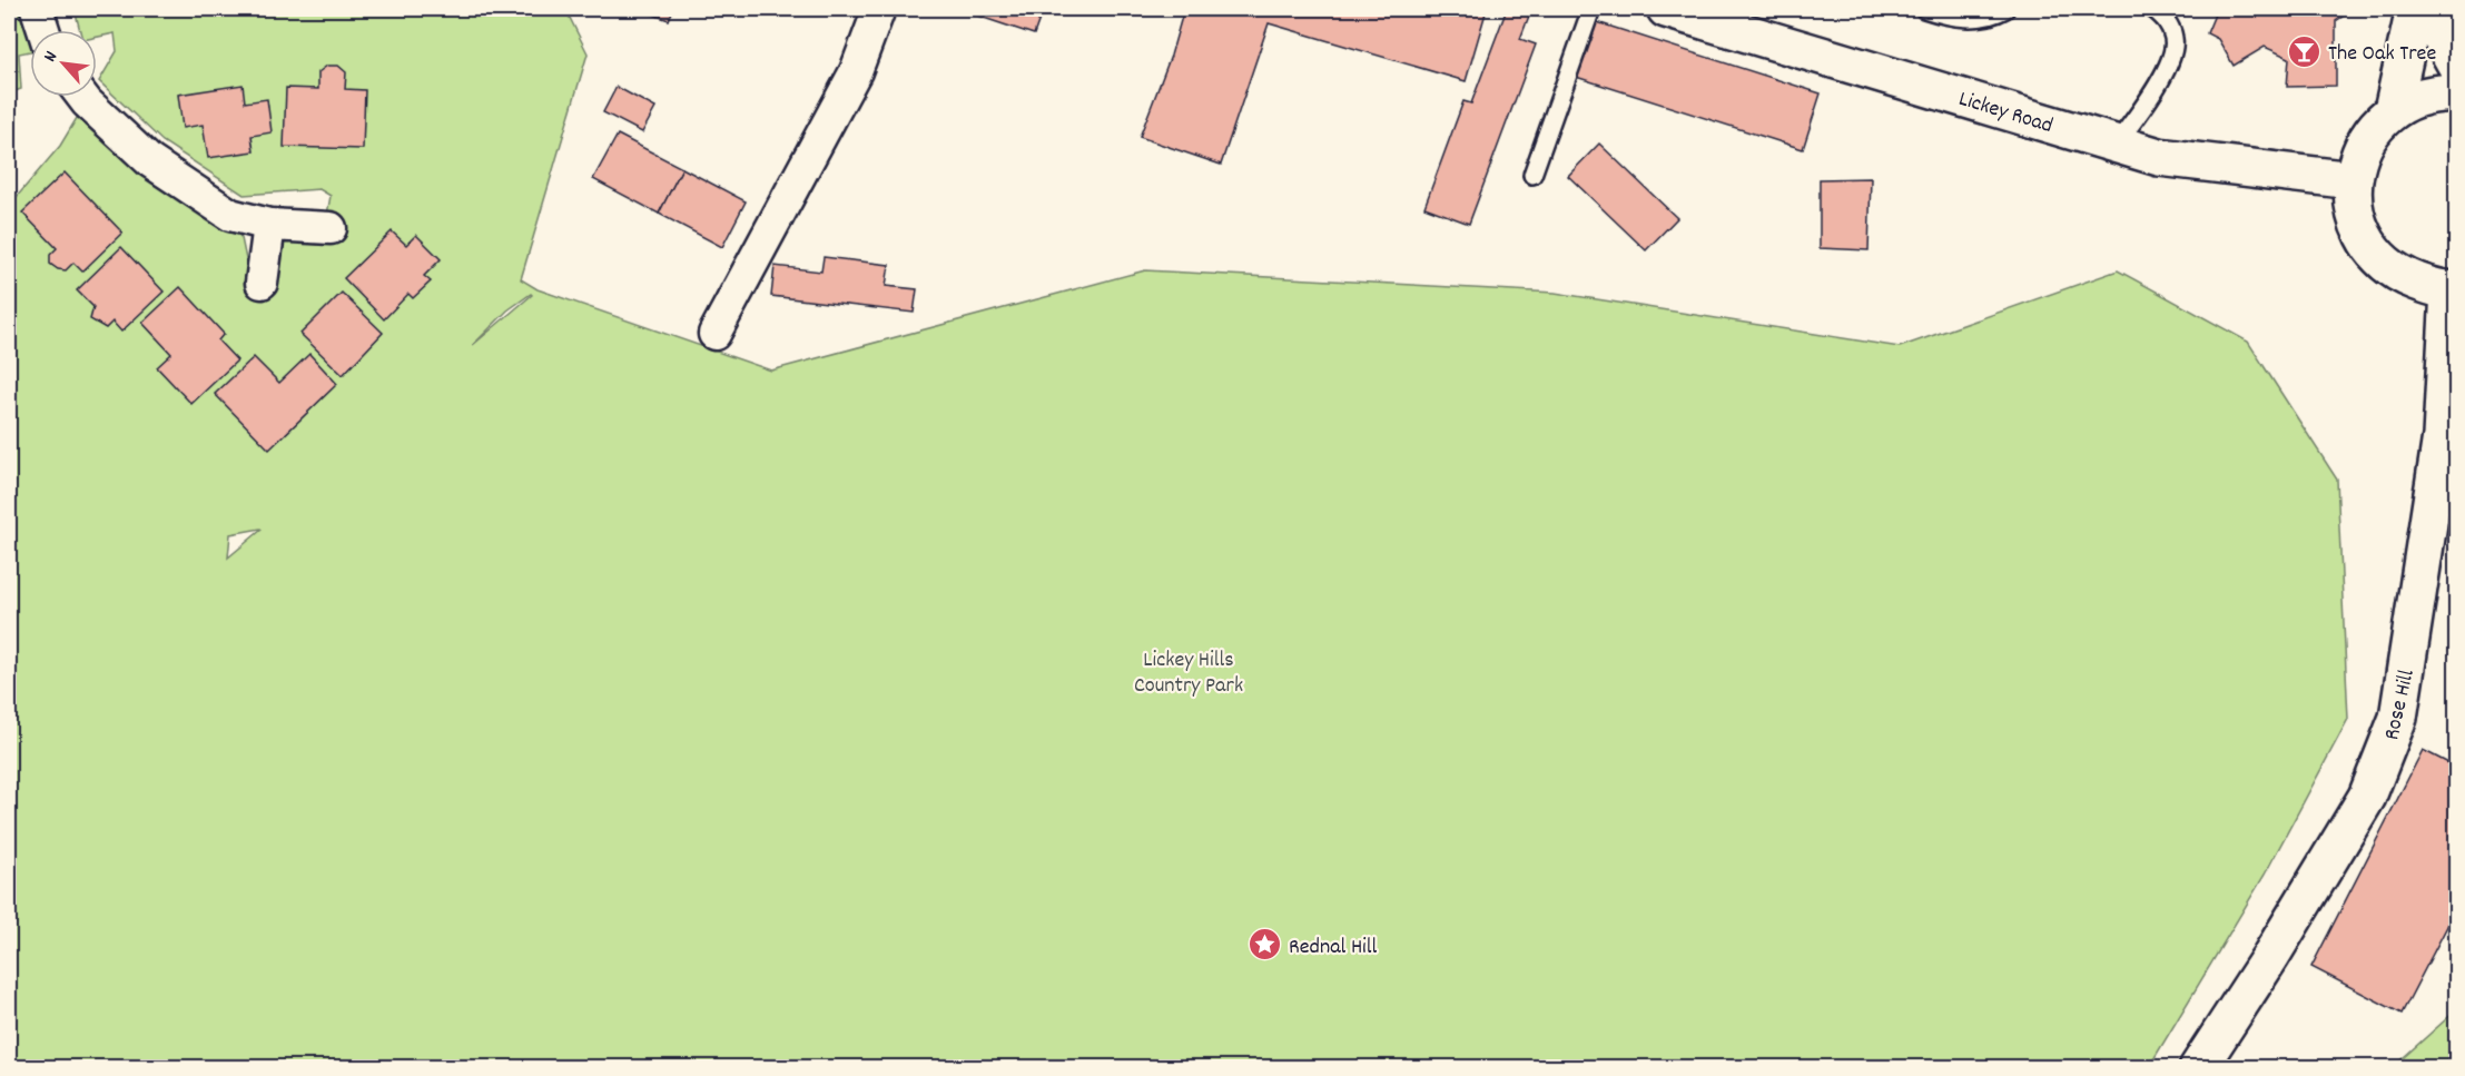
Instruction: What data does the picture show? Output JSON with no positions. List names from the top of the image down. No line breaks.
{"streets":{"main road":["Lickey Road","Rose Hill"]},"parks":["Lickey Hills Country Park"],"places":{"bar":["The Oak Tree"],"place":["Rednal Hill"]},"north":"top left"}
